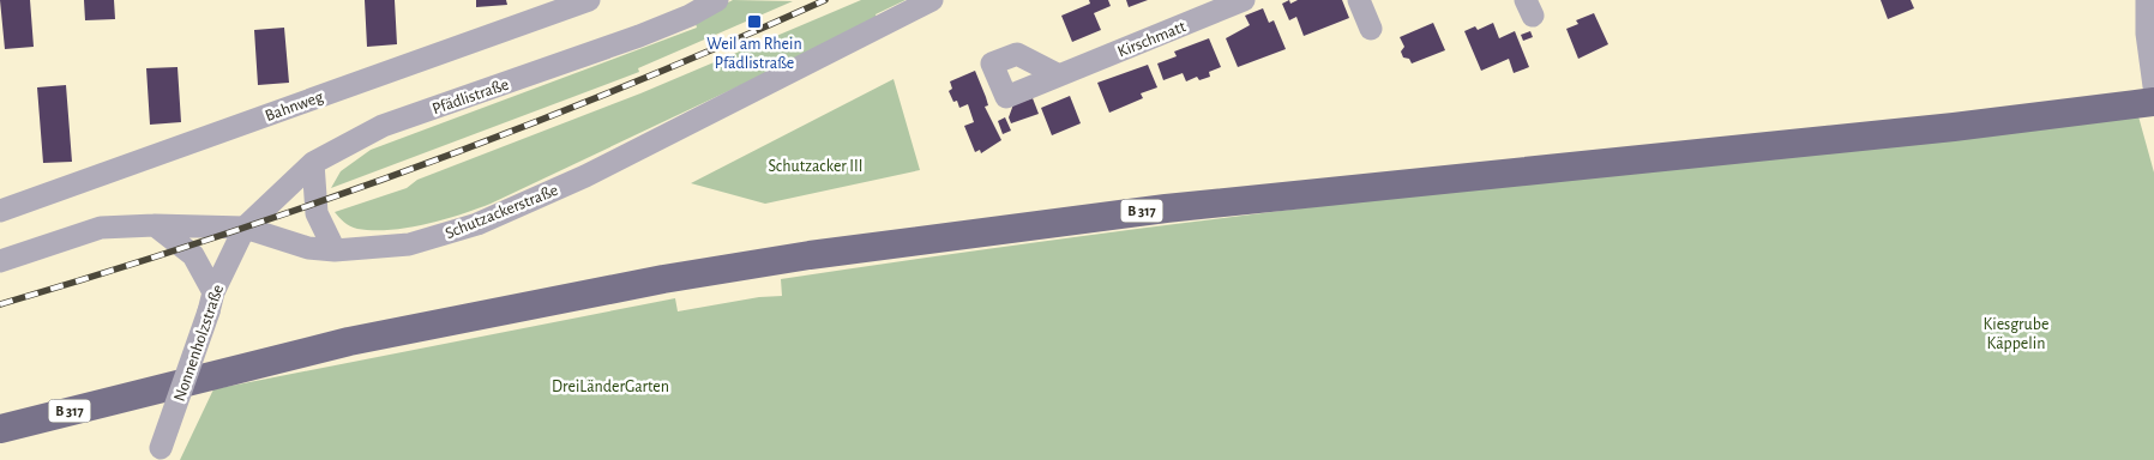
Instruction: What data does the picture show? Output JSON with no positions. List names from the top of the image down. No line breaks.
{"streets":{"main road":["B 317"],"street":["Kirschmatt","Pfädlistraße","Bahnweg","Schutzackerstraße","Nonnenholzstraße"]},"crossings":[["Pfädlistraße","Schutzackerstraße"],["Pfädlistraße","Nonnenholzstraße"],["Schutzackerstraße","Nonnenholzstraße"]],"parks":["Schutzacker III","Kiesgrube Käppelin","DreiLänderGarten"],"places":{"transit":["Weil am Rhein Pfädlistraße"]}}
